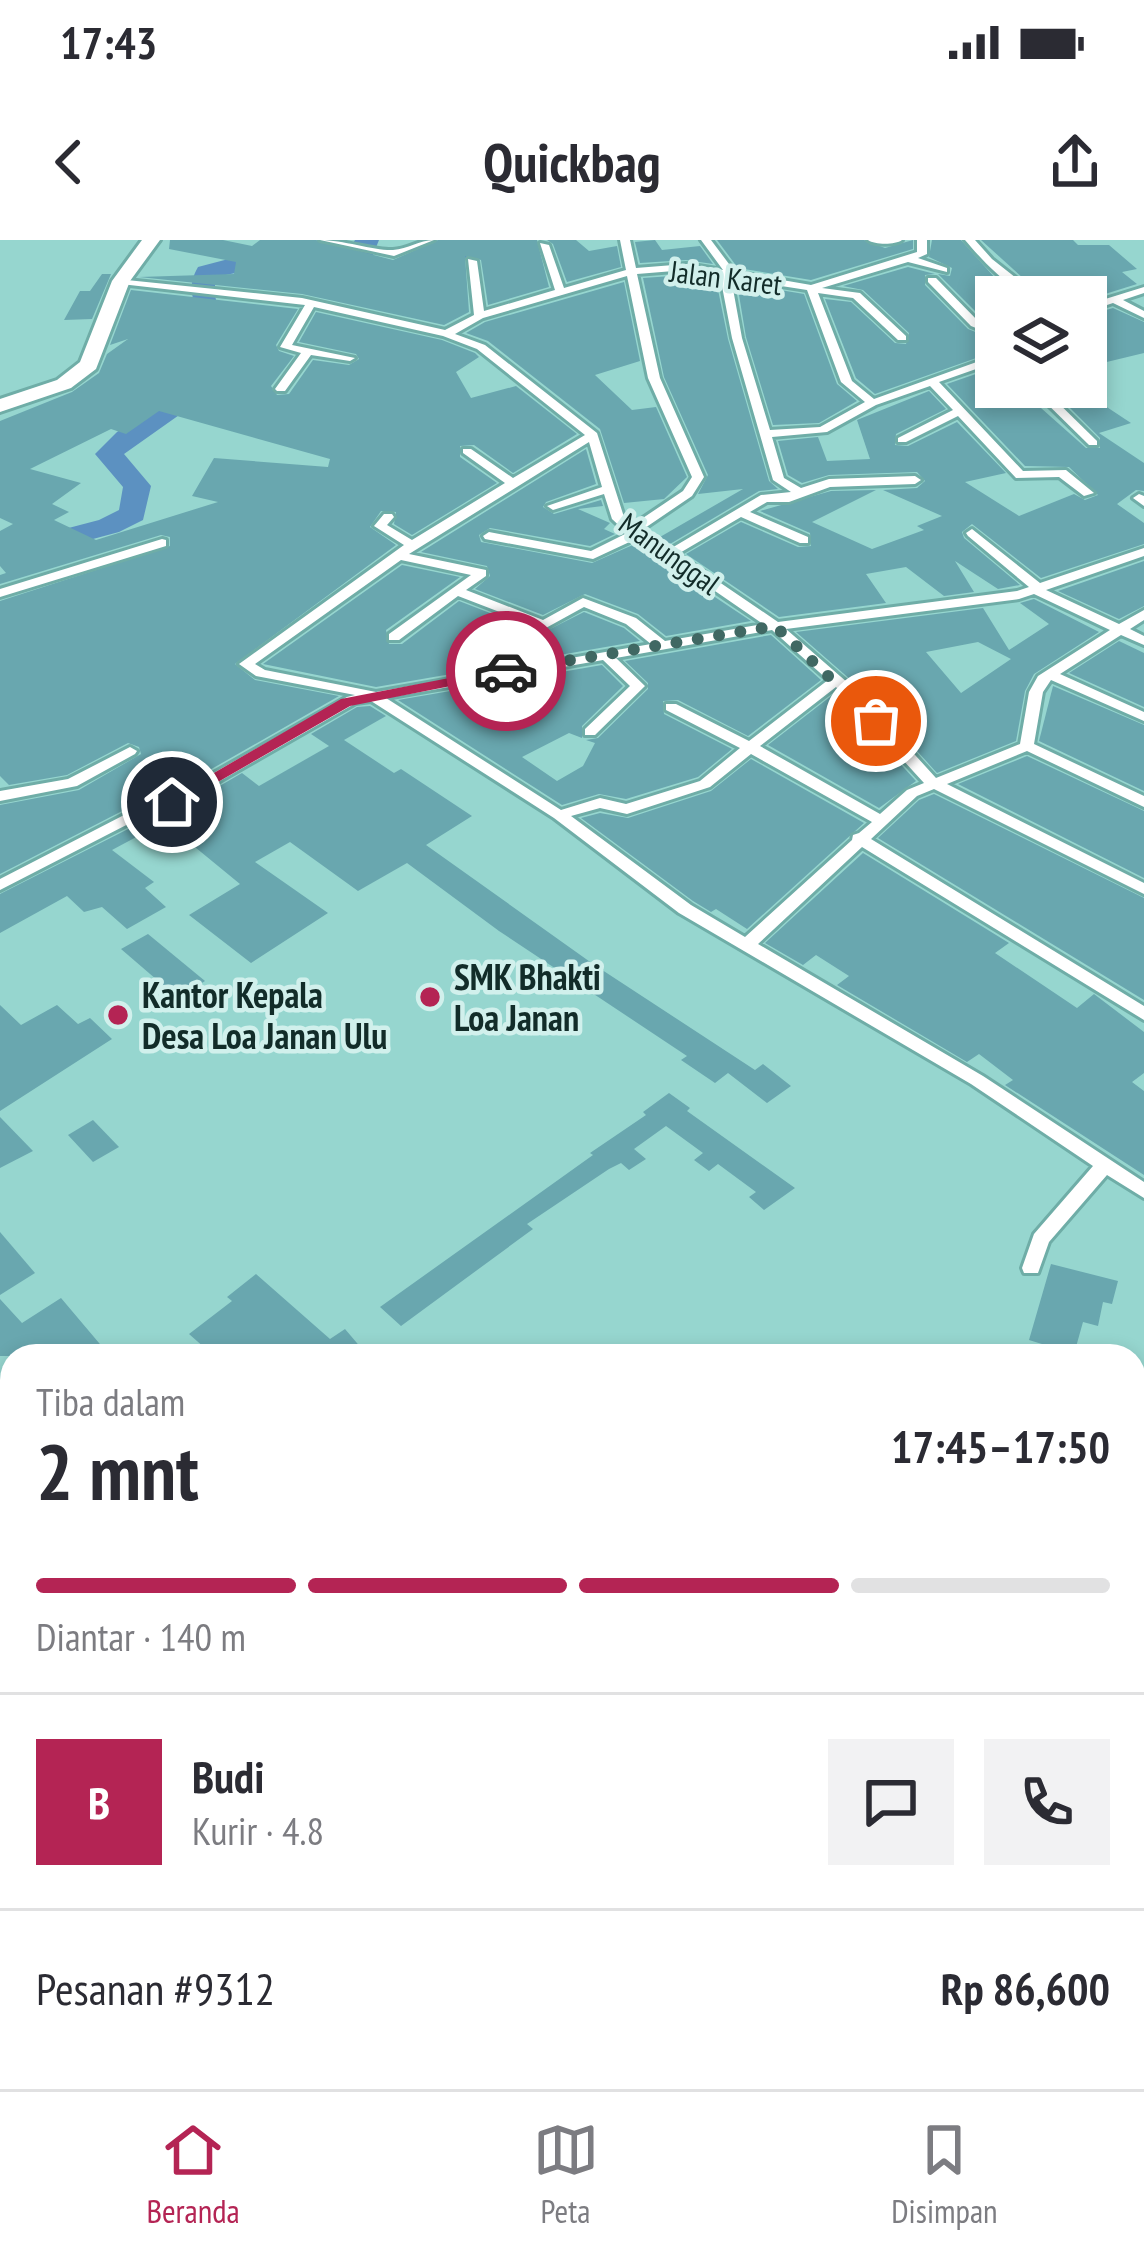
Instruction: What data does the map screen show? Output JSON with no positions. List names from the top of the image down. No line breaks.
{"streets":{"street":["Jalan Karet","Manunggal"]},"places":["SMK Bhakti Loa Janan","Kantor Kepala Desa Loa Janan Ulu"],"page":{"status":"17:43","header":"Quickbag","heading":["2 mnt","Tiba dalam","17:45–17:50"],"panel":["Budi","Kurir · 4.8","Pesanan #9312","Rp 86,600"],"bar":"Diantar · 140 m","round":"B","tabs":["Beranda","Peta","Disimpan"]}}
